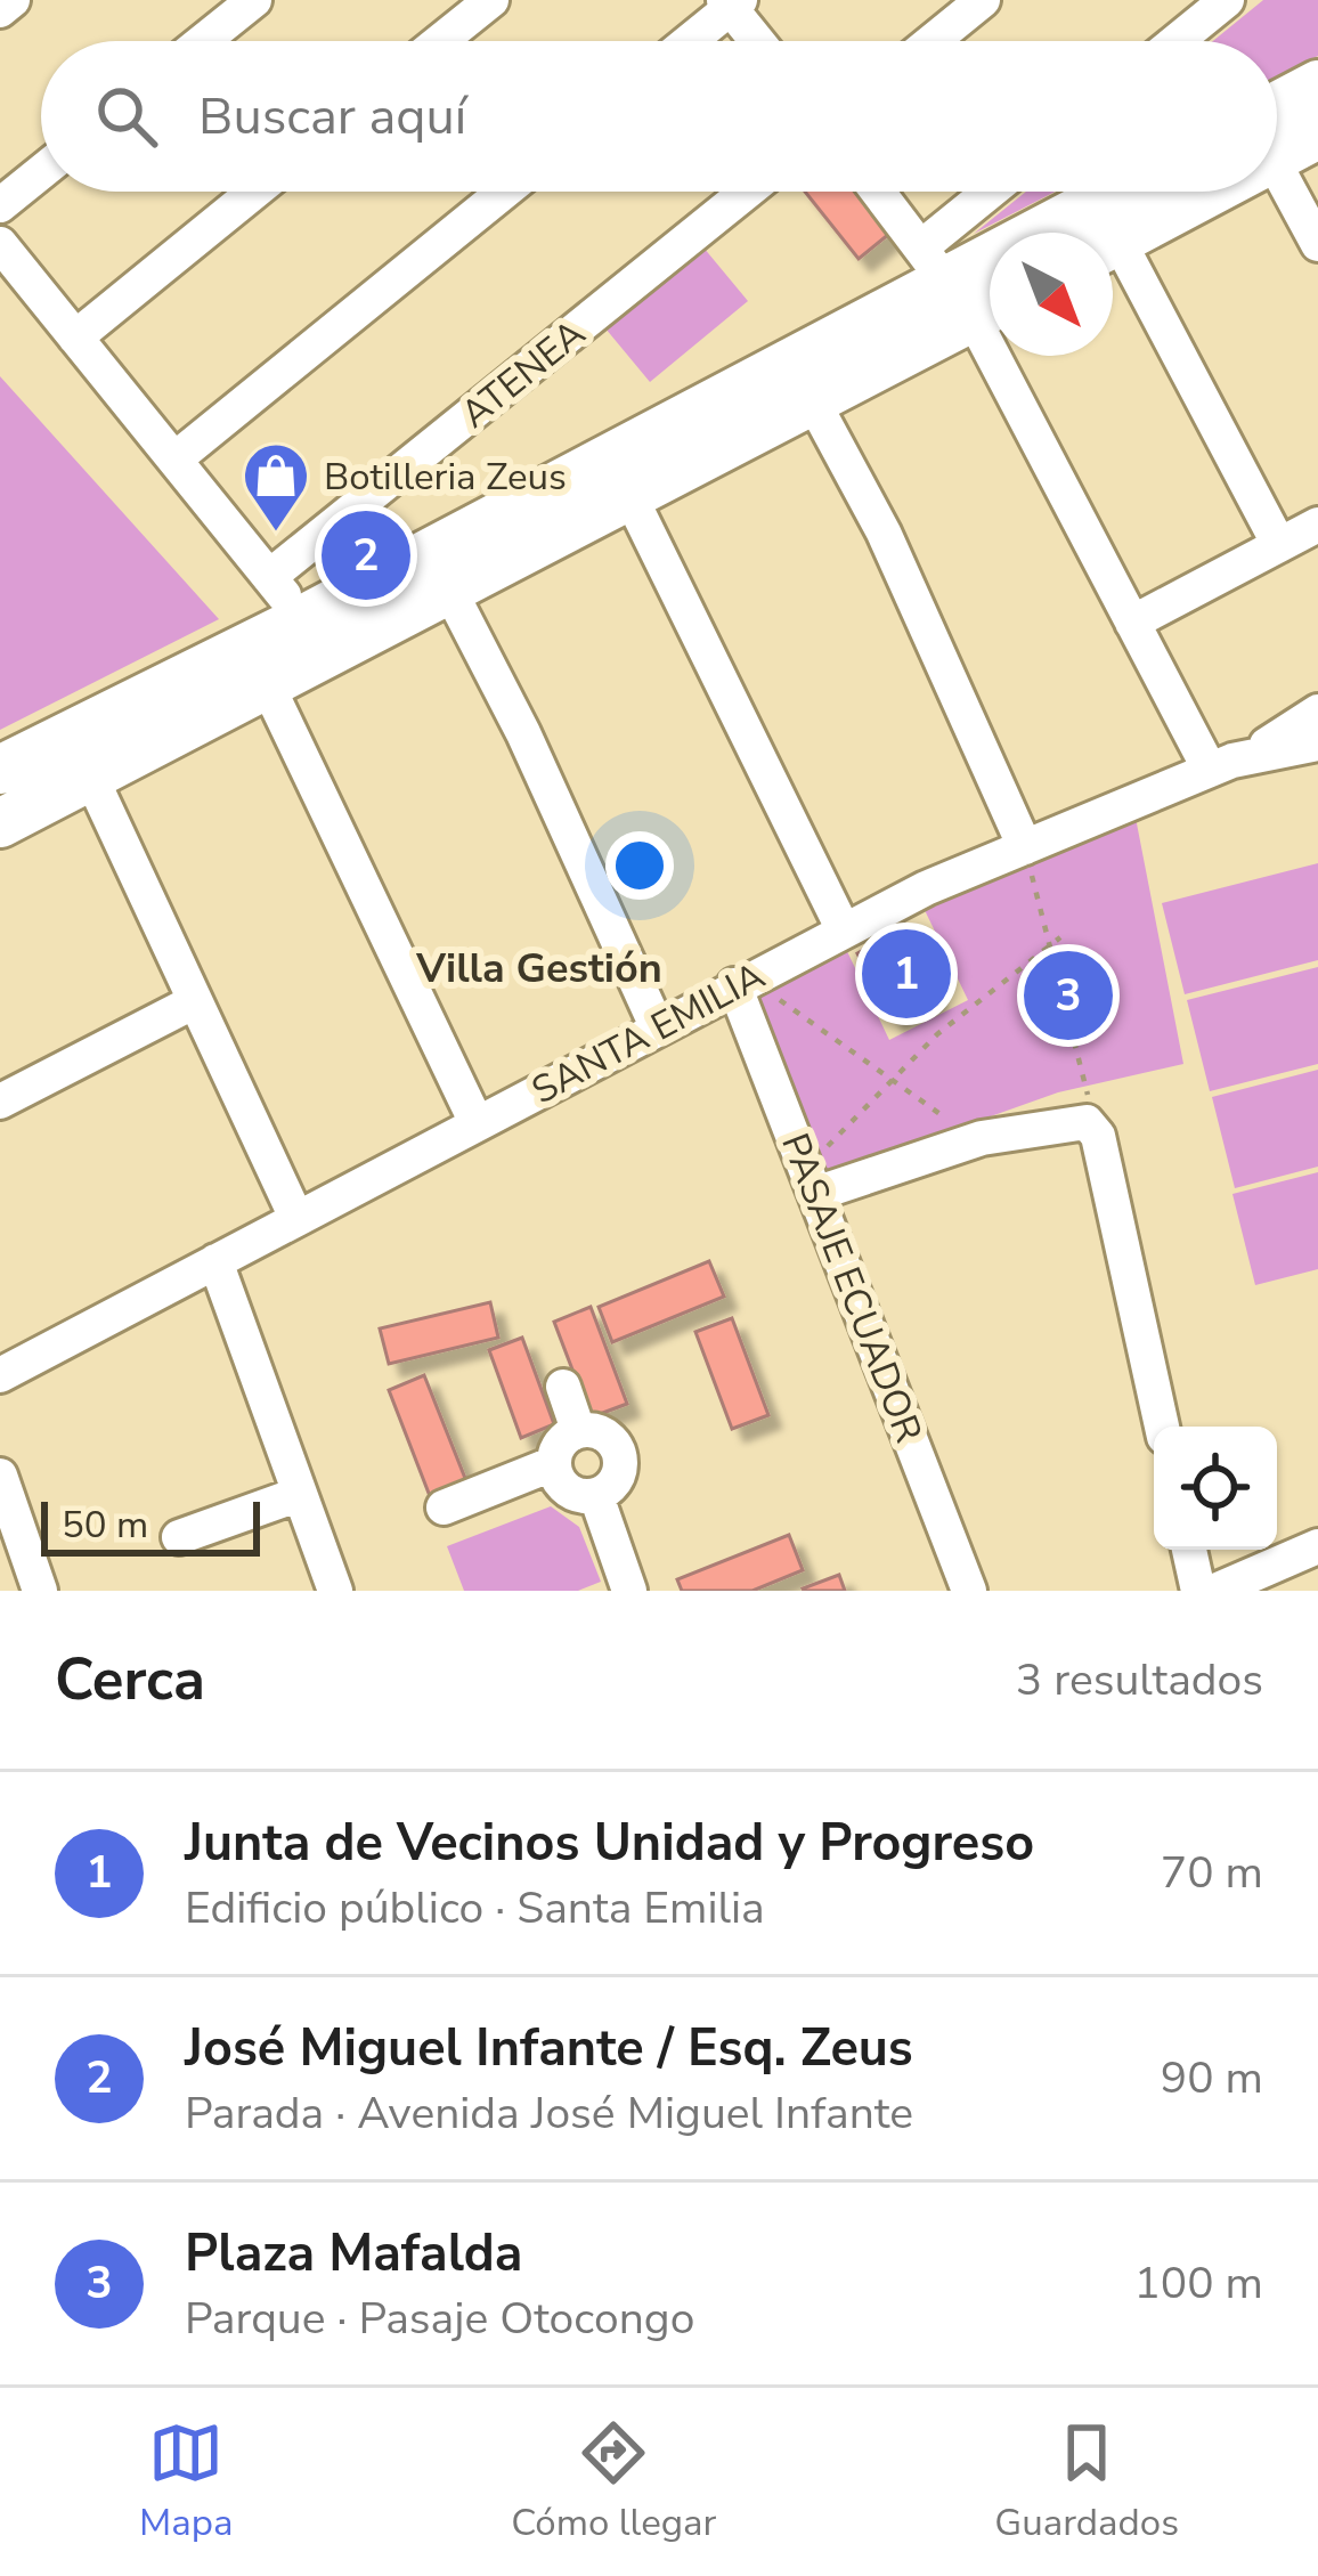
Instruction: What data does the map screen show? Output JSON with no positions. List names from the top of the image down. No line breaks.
{"streets":{"street":["ATENEA","SANTA EMILIA","PASAJE ECUADOR"]},"crossings":[["SANTA EMILIA","PASAJE ECUADOR"]],"districts":["Villa Gestión"],"places":{"shop":["Botilleria Zeus"]},"scale_bar":"50 m","north":"bottom right","page":{"search":"Buscar aquí","pins":["2","1","3"],"scale":"50 m","heading":["Cerca","3 resultados"],"list":[{"mark":"1","name":"Junta de Vecinos Unidad y Progreso","note":"Edificio público · Santa Emilia","value":"70 m"},{"mark":"2","name":"José Miguel Infante / Esq. Zeus","note":"Parada · Avenida José Miguel Infante","value":"90 m"},{"mark":"3","name":"Plaza Mafalda","note":"Parque · Pasaje Otocongo","value":"100 m"}],"nav":["Mapa","Cómo llegar","Guardados"]}}
